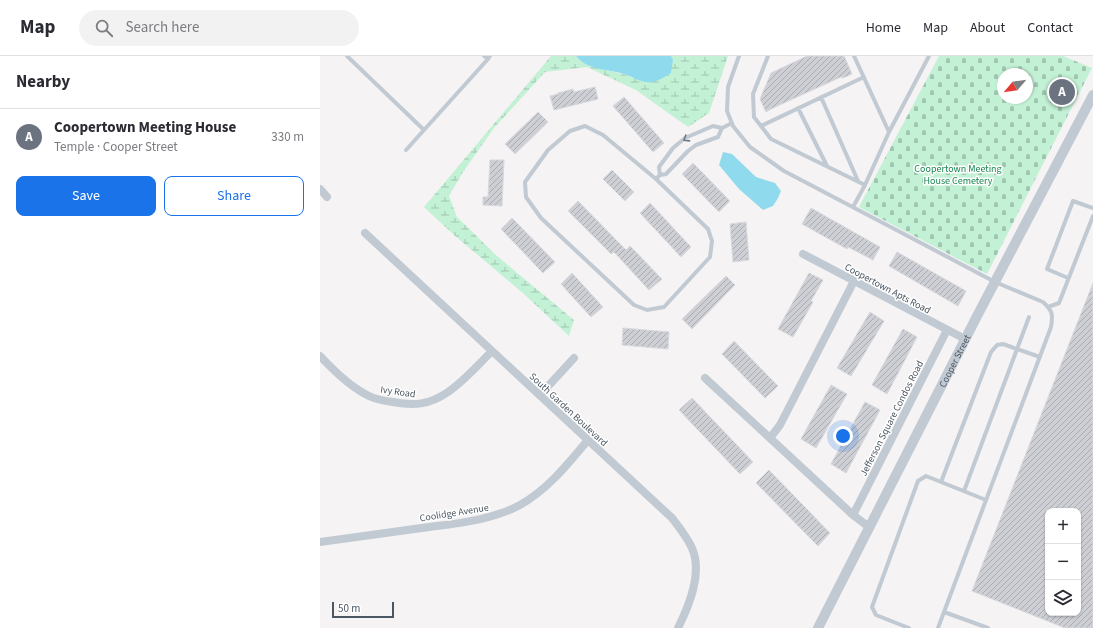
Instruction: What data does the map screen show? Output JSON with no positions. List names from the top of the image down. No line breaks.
{"streets":{"street":["Coopertown Apts Road","Cooper Street","Ivy Road","South Garden Boulevard","Jefferson Square Condos Road","Coolidge Avenue"]},"crossings":[["Coopertown Apts Road","Cooper Street"],["Coopertown Apts Road","Jefferson Square Condos Road"],["Ivy Road","South Garden Boulevard"],["South Garden Boulevard","Coolidge Avenue"]],"parks":["Coopertown Meeting House Cemetery"],"scale_bar":"50 m","north":"bottom left","page":{"header":"Map","search":"Search here","nav":["Home","Map","About","Contact"],"heading":"Nearby","pins":"A","list":[{"mark":"A","name":"Coopertown Meeting House","note":"Temple · Cooper Street","value":"330 m"}],"buttons":["Save","Share"],"map_buttons":["+","−"],"scale":"50 m"}}
